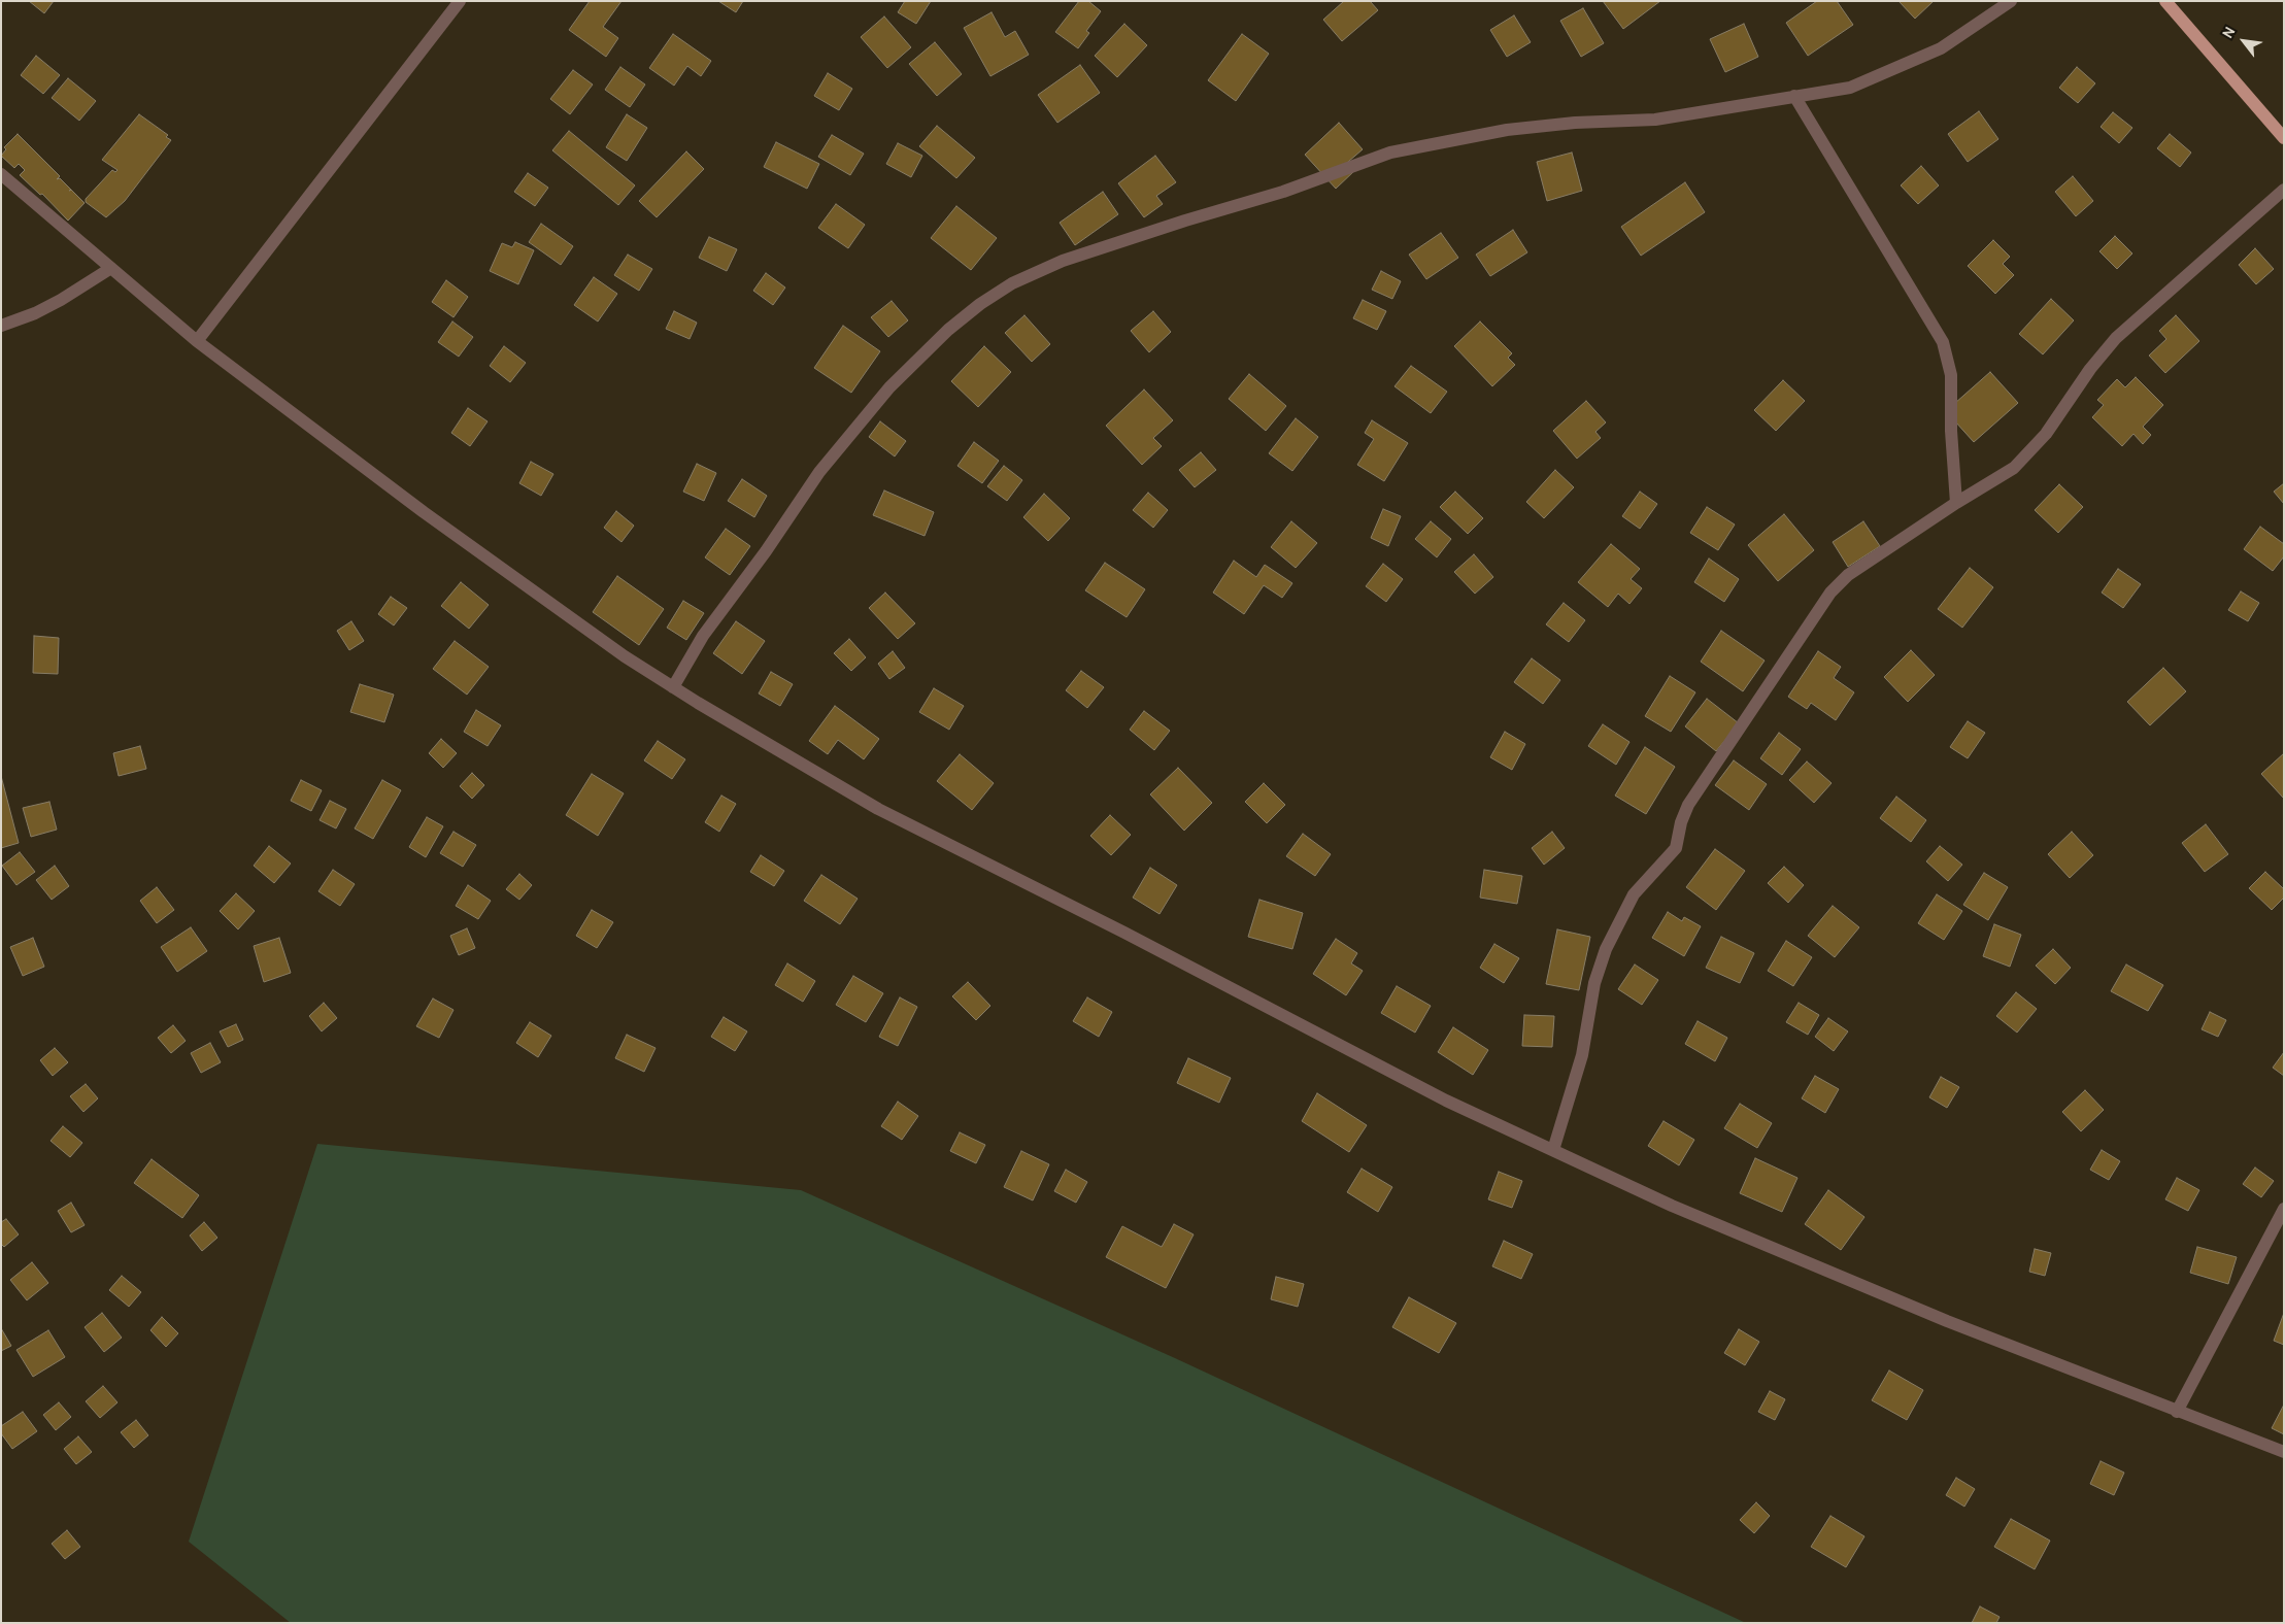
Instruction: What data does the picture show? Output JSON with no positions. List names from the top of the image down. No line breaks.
{"north":"top left"}
